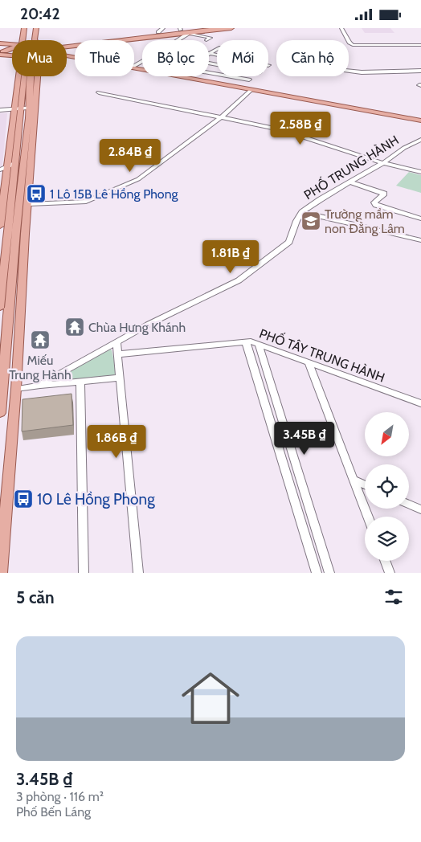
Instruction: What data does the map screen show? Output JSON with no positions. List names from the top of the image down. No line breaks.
{"streets":{"street":["PHỐ TRUNG HÀNH","PHỐ TÂY TRUNG HÀNH"]},"places":{"bus stop":["1 Lô 15B Lê Hồng Phong","10 Lê Hồng Phong"],"school or university":["Trường mầm non Đằng Lâm"],"temple":["Chùa Hưng Khánh","Miếu Trung Hành"]},"north":"bottom left","page":{"status":"20:42","chip":["Mua","Thuê","Bộ lọc","Mới","Căn hộ"],"price":["2.58B ₫","2.84B ₫","1.81B ₫","3.45B ₫","1.86B ₫"],"heading":"5 căn","list":[{"name":"3.45B ₫","note":"3 phòng · 116 m² · Phố Bến Láng"}]}}
